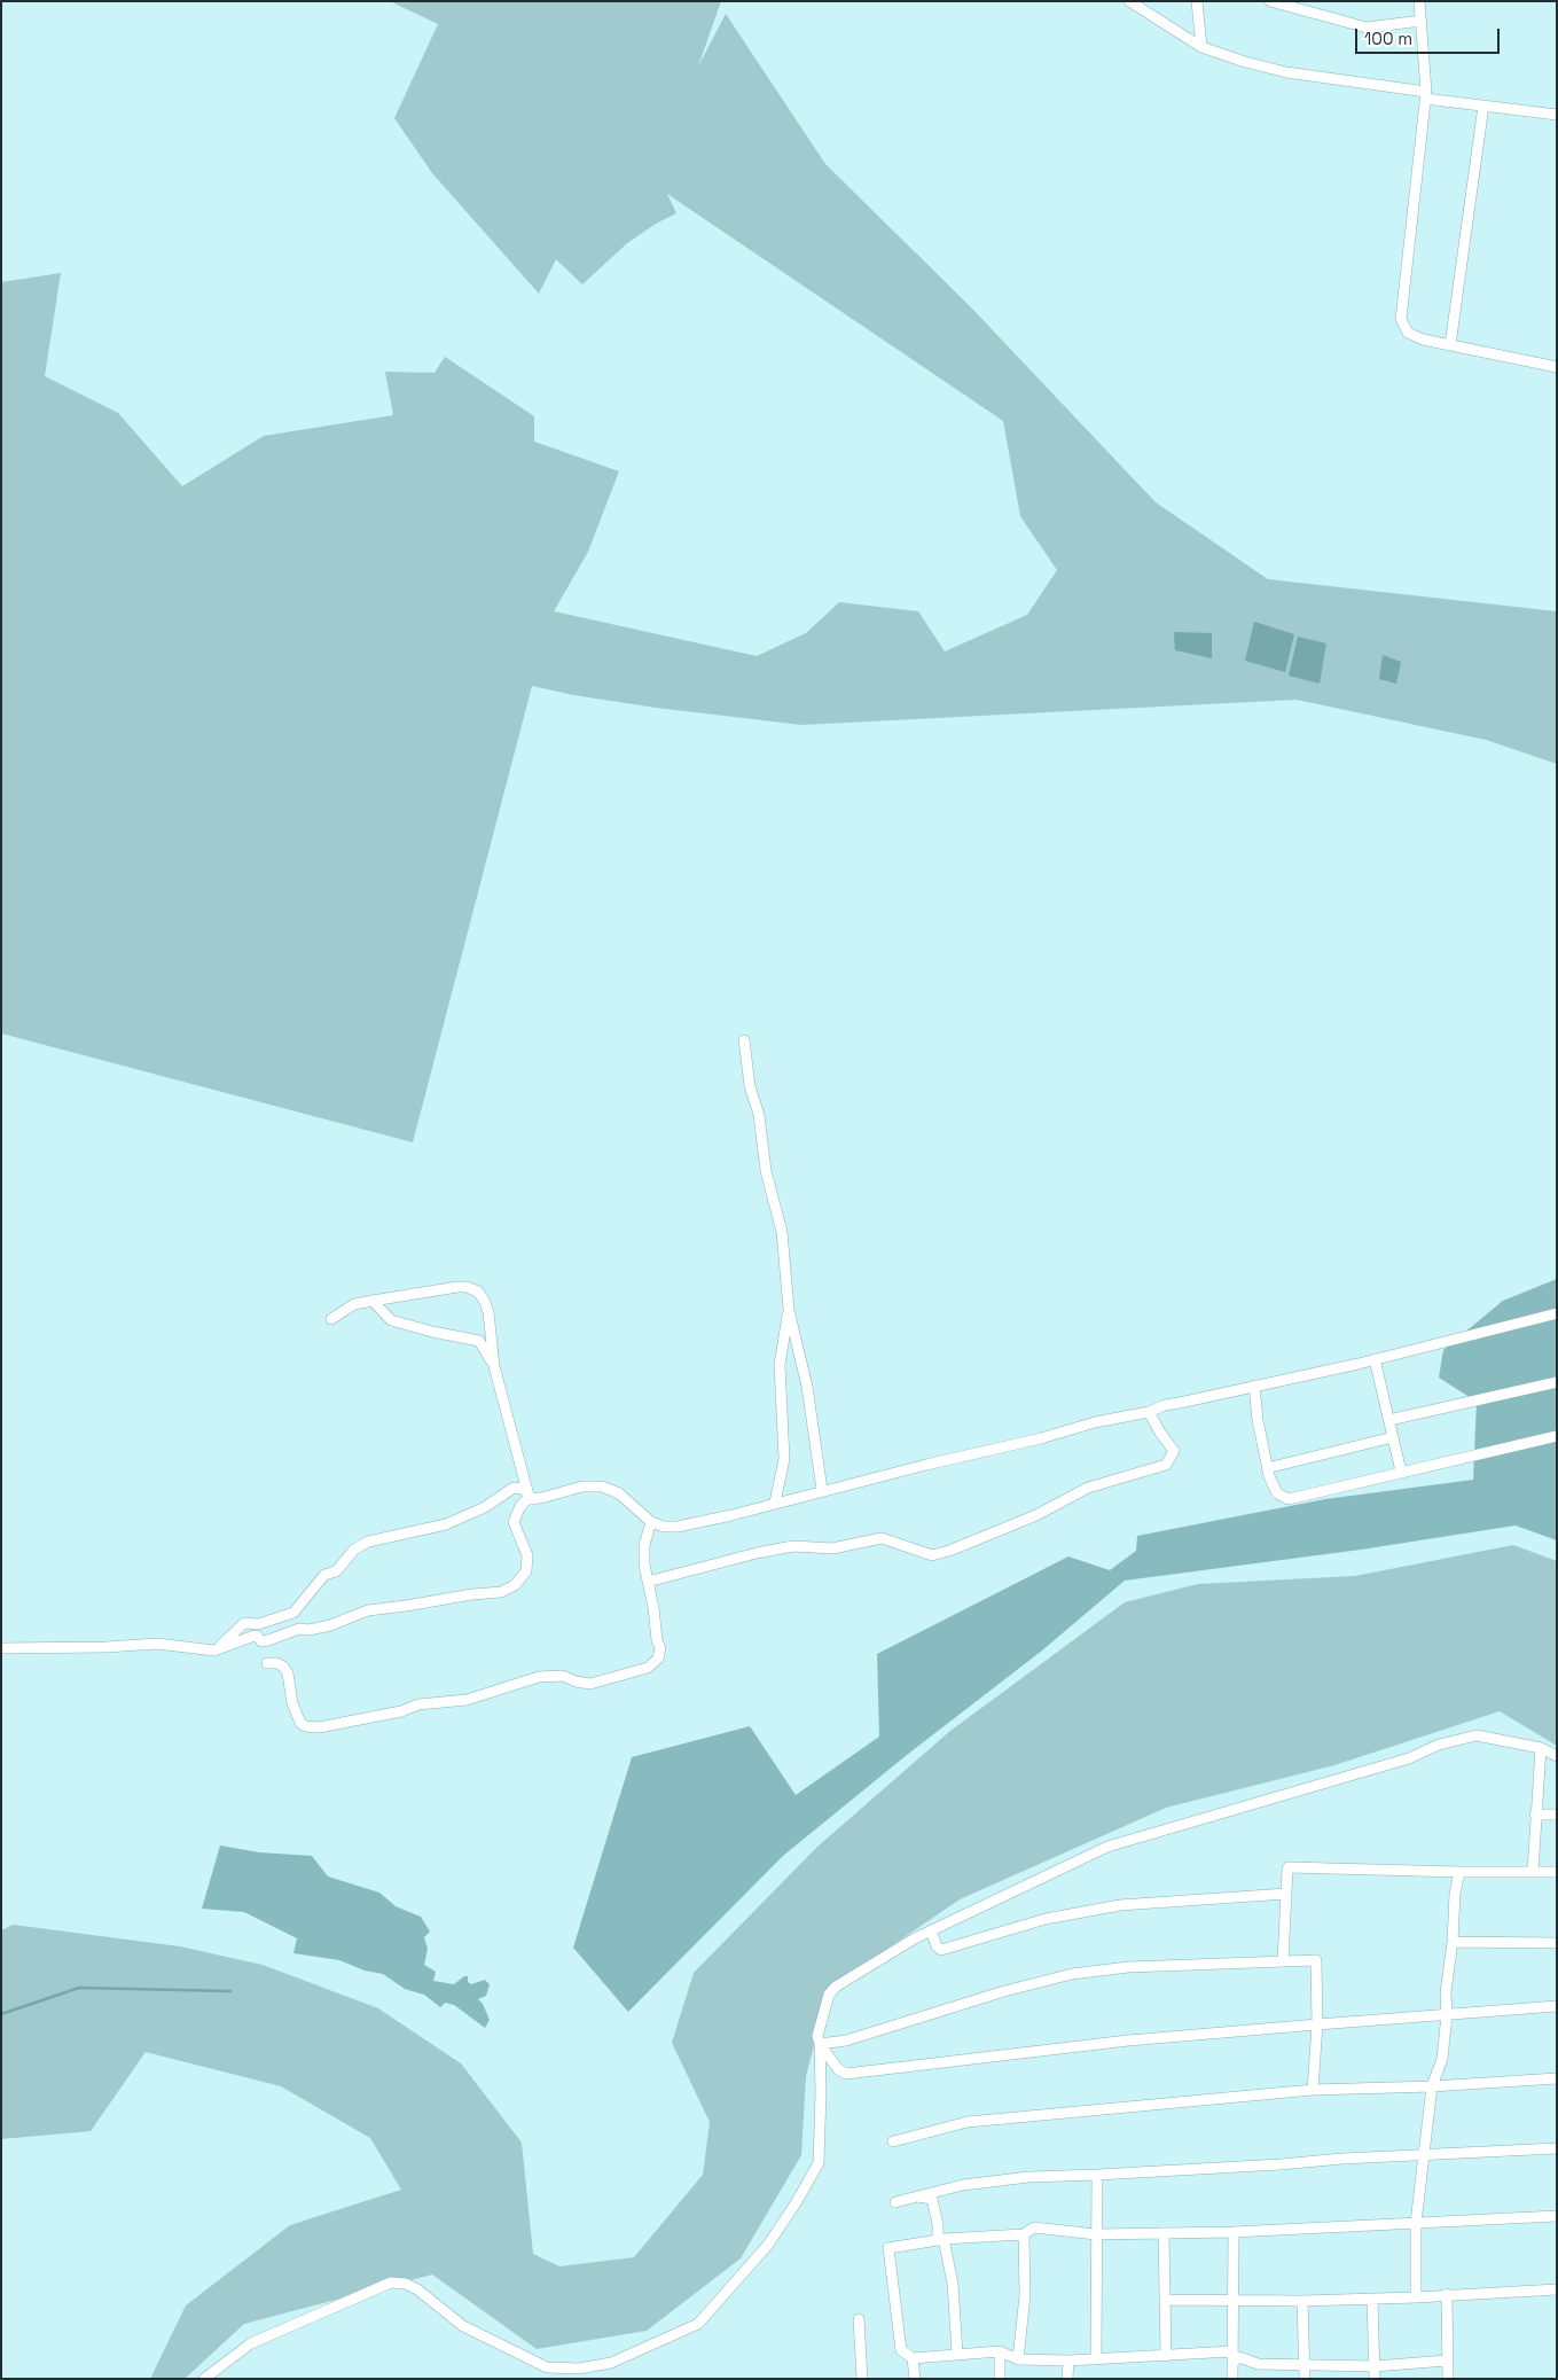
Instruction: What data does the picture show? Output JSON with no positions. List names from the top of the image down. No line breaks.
{"scale_bar":"100 m"}
